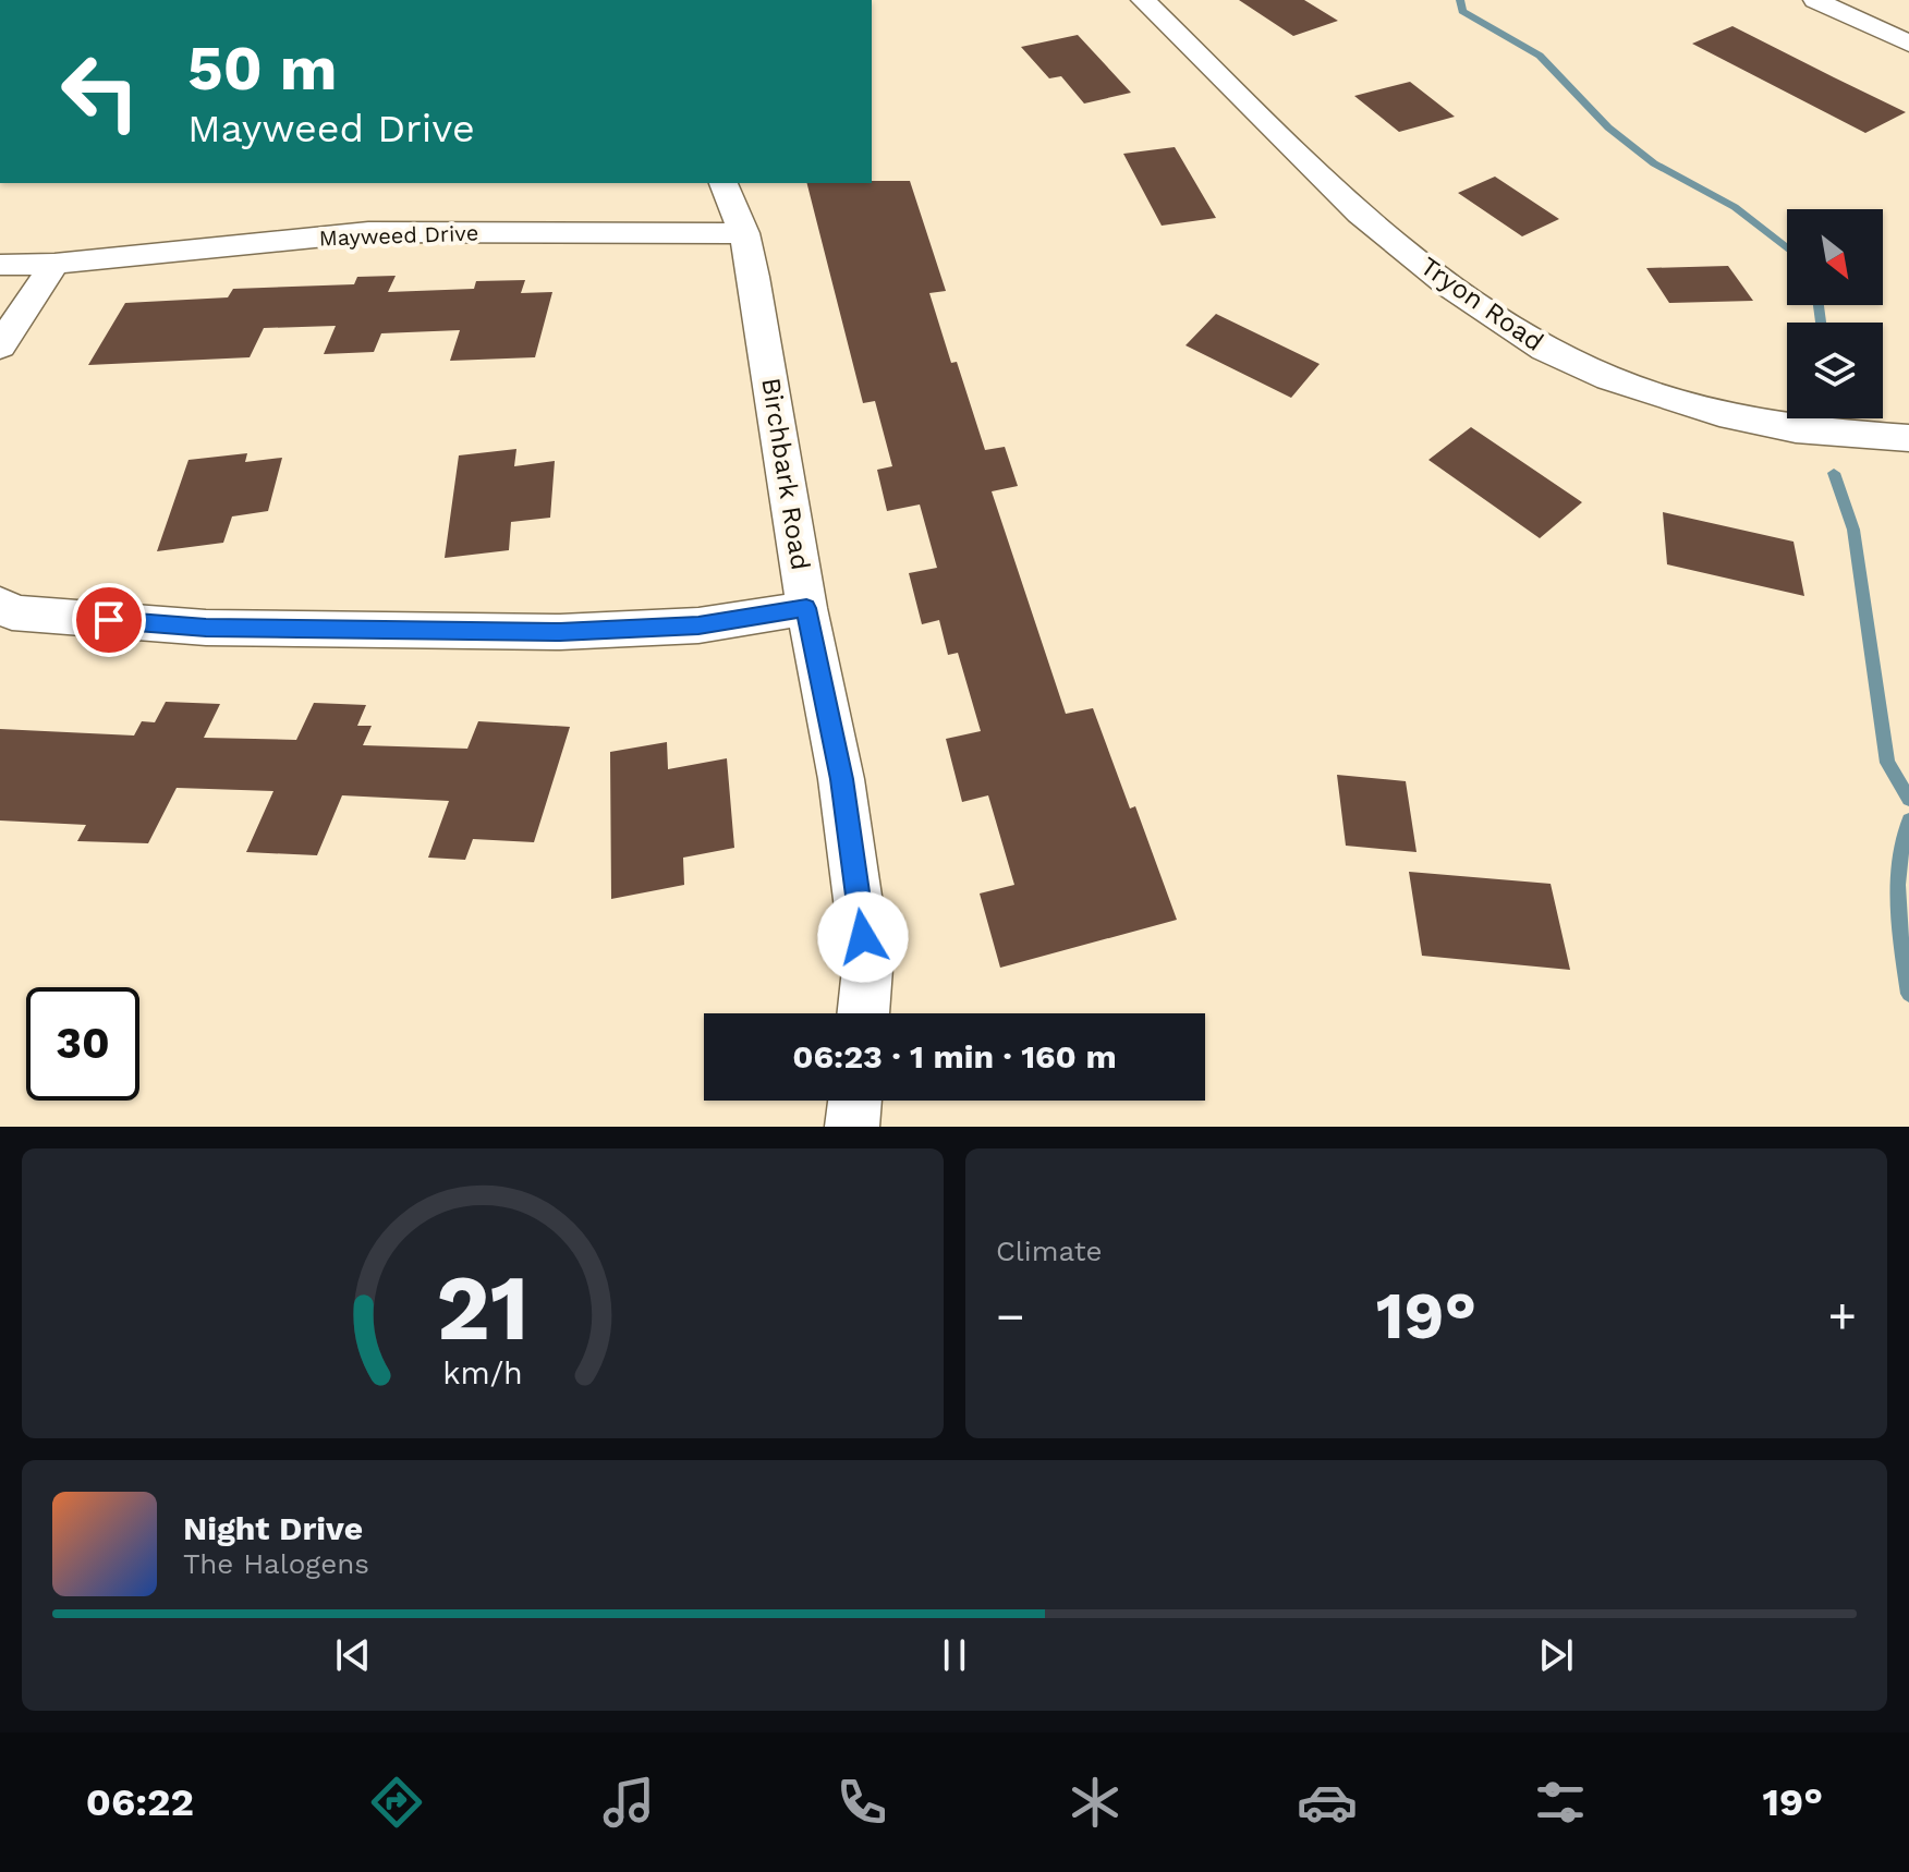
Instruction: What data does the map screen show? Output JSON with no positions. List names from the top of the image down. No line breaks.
{"streets":{"street":["Mayweed Drive","Tryon Road","Birchbark Road"]},"crossings":[["Mayweed Drive","Birchbark Road"]],"north":"bottom right","page":{"turn":["50 m","Mayweed Drive"],"limit":"30","trip":"06:23 · 1 min · 160 m","tile":"Climate","heat":["−","19°","+"],"song":["Night Drive","The Halogens"],"tabs":["06:22","19°"],"gauge":["21","km/h"]}}
